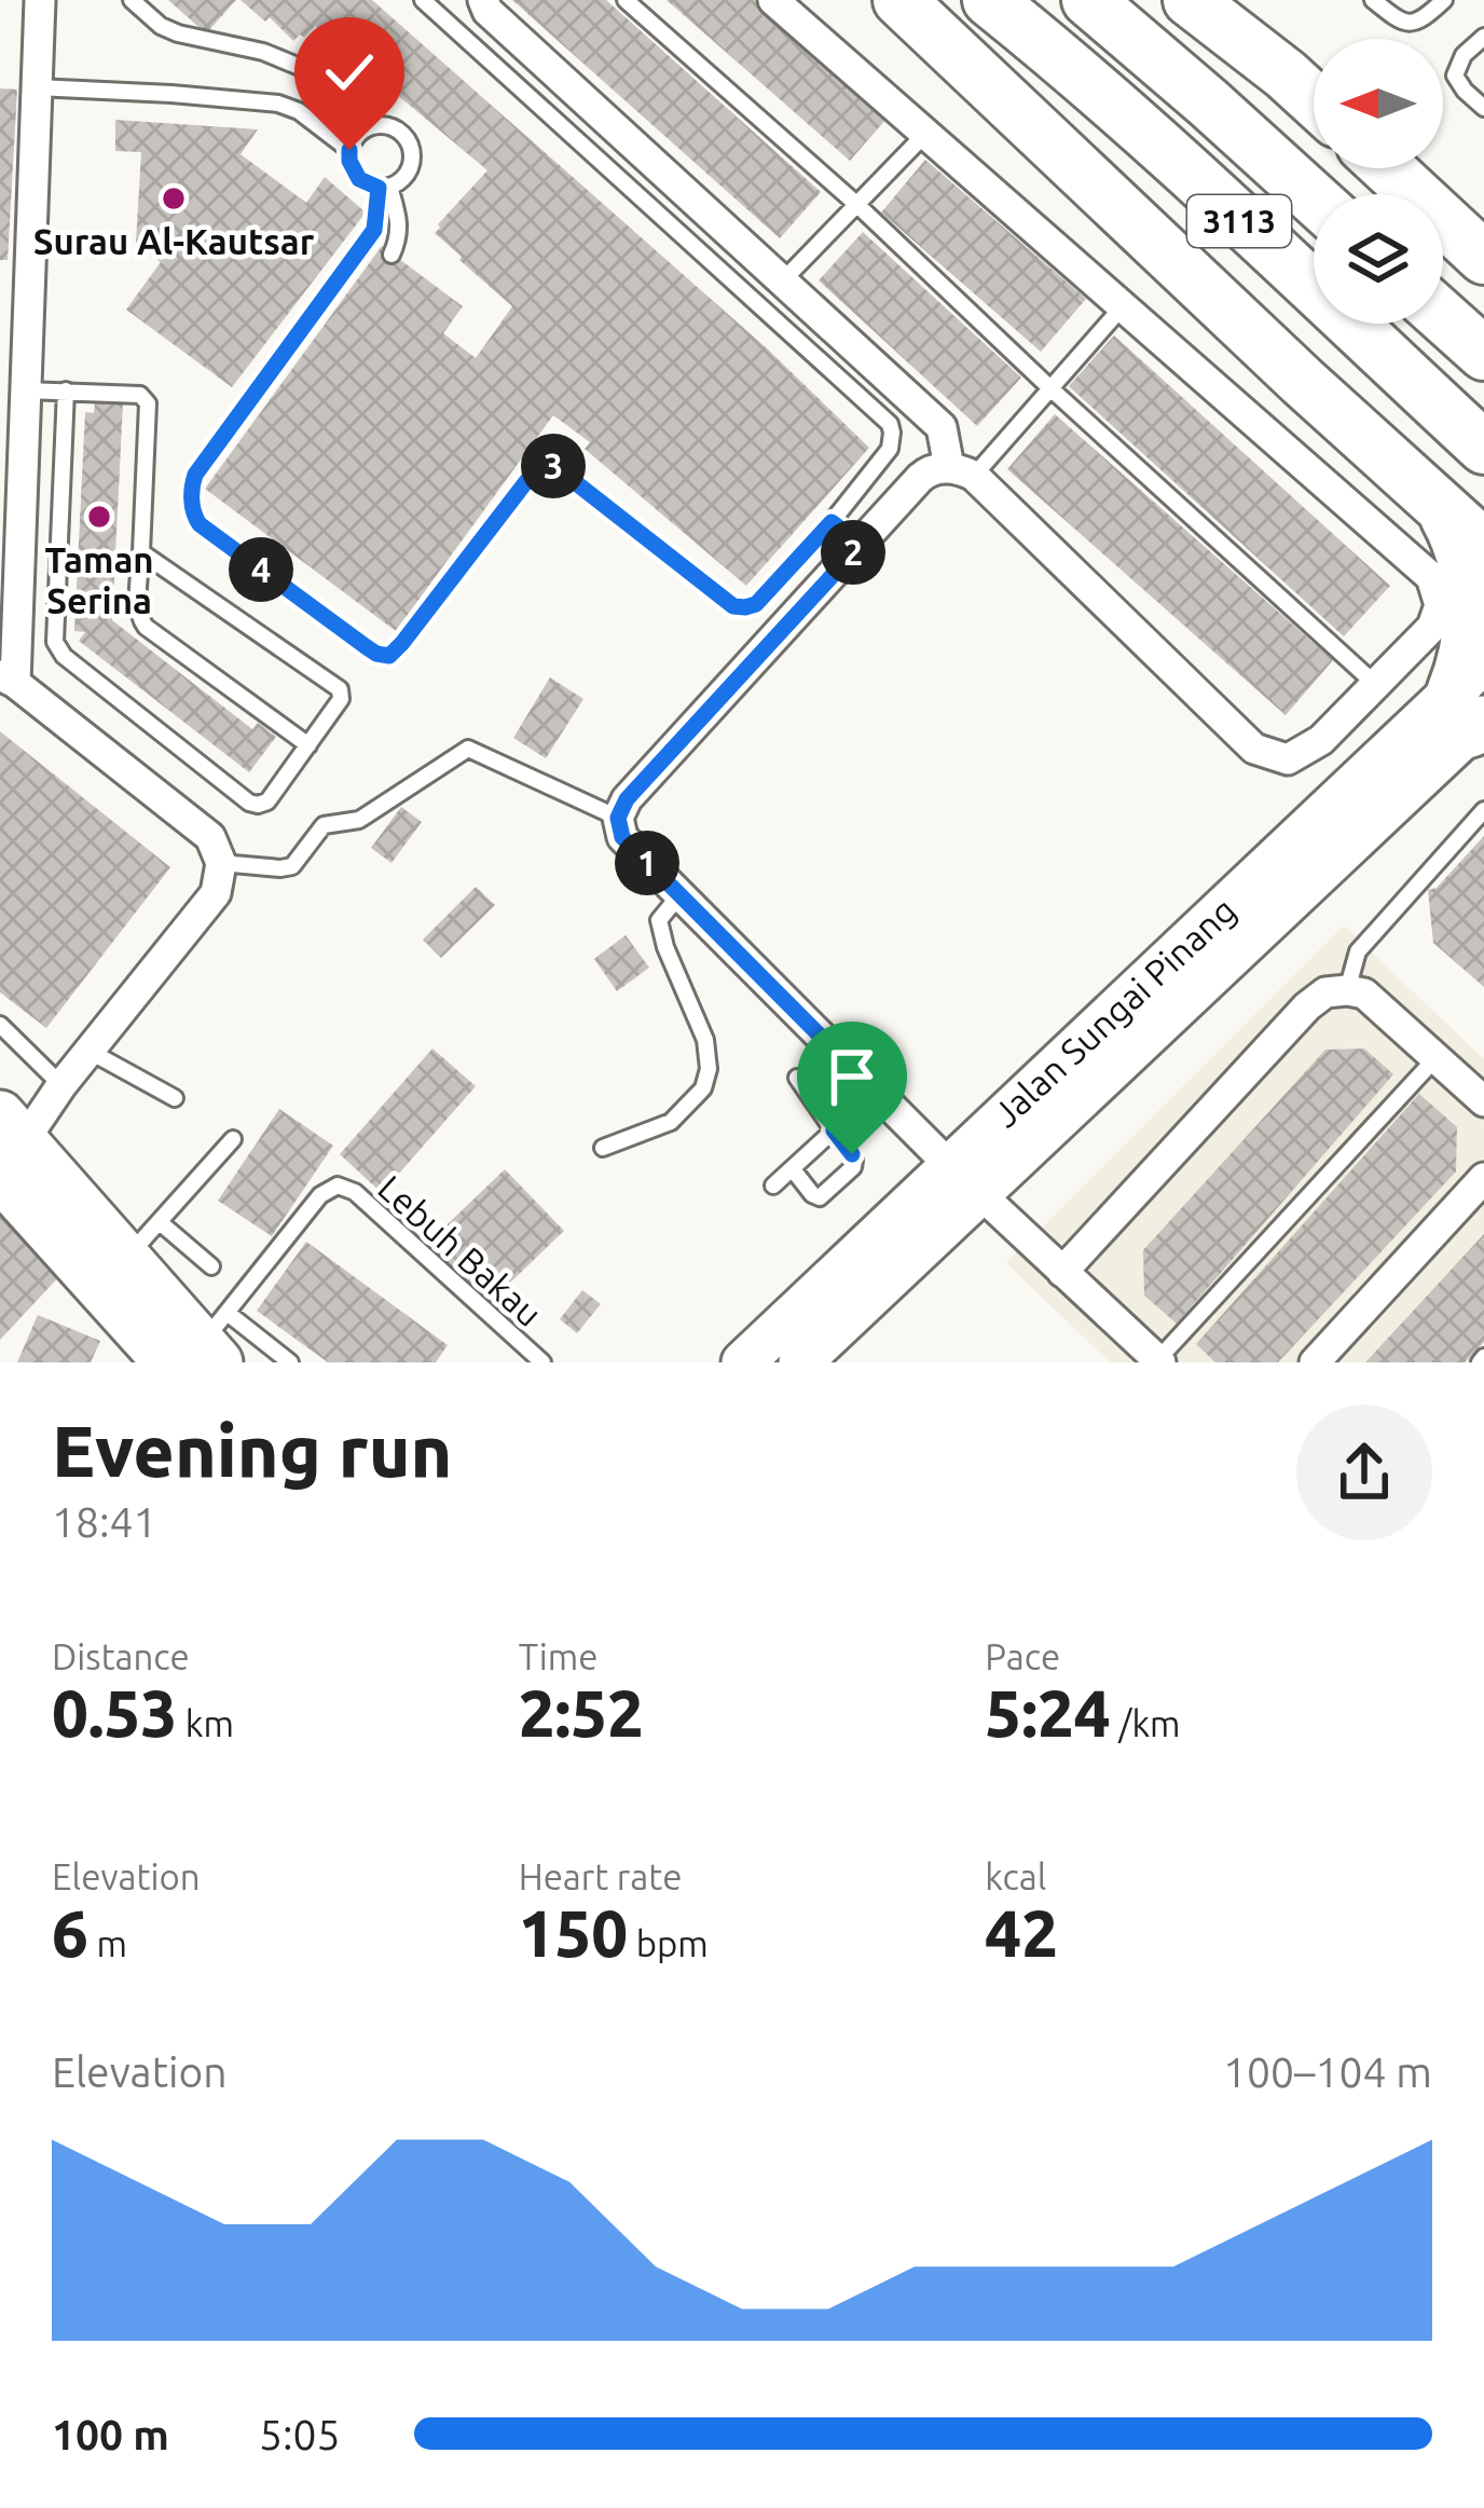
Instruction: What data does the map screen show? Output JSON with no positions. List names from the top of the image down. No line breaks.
{"streets":{"highway":["3113"],"main road":["Jalan Sungai Pinang"],"lane":["Lebuh Bakau"]},"places":["Surau Al-Kautsar","Taman Serina"],"north":"left","page":{"pins":["3","2","4","1"],"heading":["Evening run","18:41"],"stats":[["Distance","0.53 km"],["Time","2:52"],["Pace","5:24 /km"],["Elevation","6 m"],["Heart rate","150 bpm"],["kcal","42"]],"chart":["Elevation","100–104 m"],"list":[{"name":"100 m","note":"5:05"}]}}
